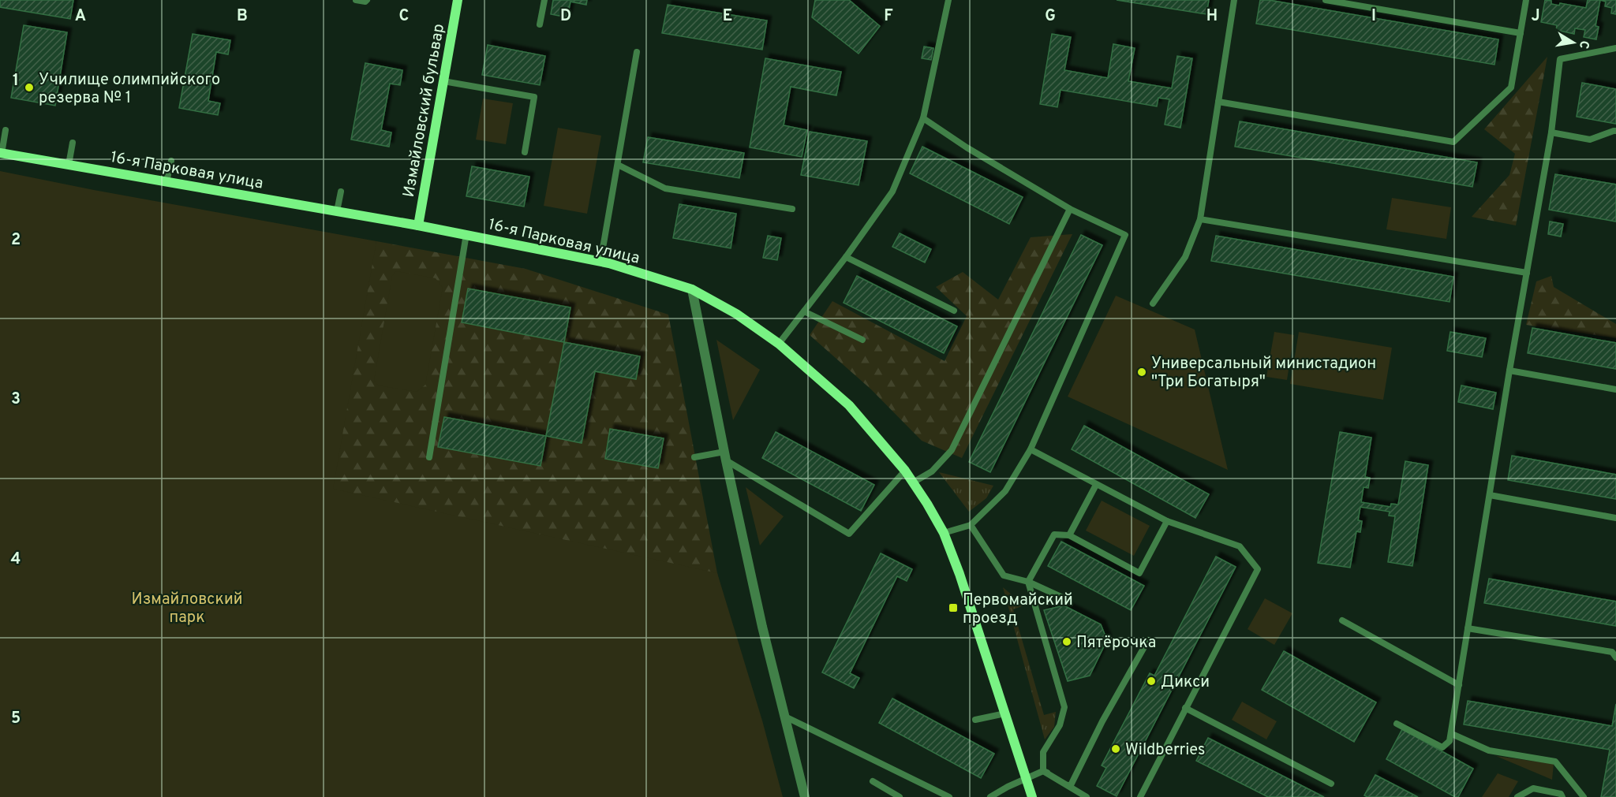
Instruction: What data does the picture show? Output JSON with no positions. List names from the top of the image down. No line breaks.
{"streets":{"main road":["Измайловский бульвар","16-я Парковая улица"]},"crossings":[["Измайловский бульвар","16-я Парковая улица"]],"parks":["Измайловский парк"],"places":{"other":["Училище олимпийского резерва № 1","Универсальный министадион \"Три Богатыря\"","Пятёрочка","Дикси","Wildberries"],"transit":["Первомайский проезд"]},"north":"right","grid":{"columns":["A","B","C","D","E","F","G","H","I","J"],"rows":["1","2","3","4","5"]}}
